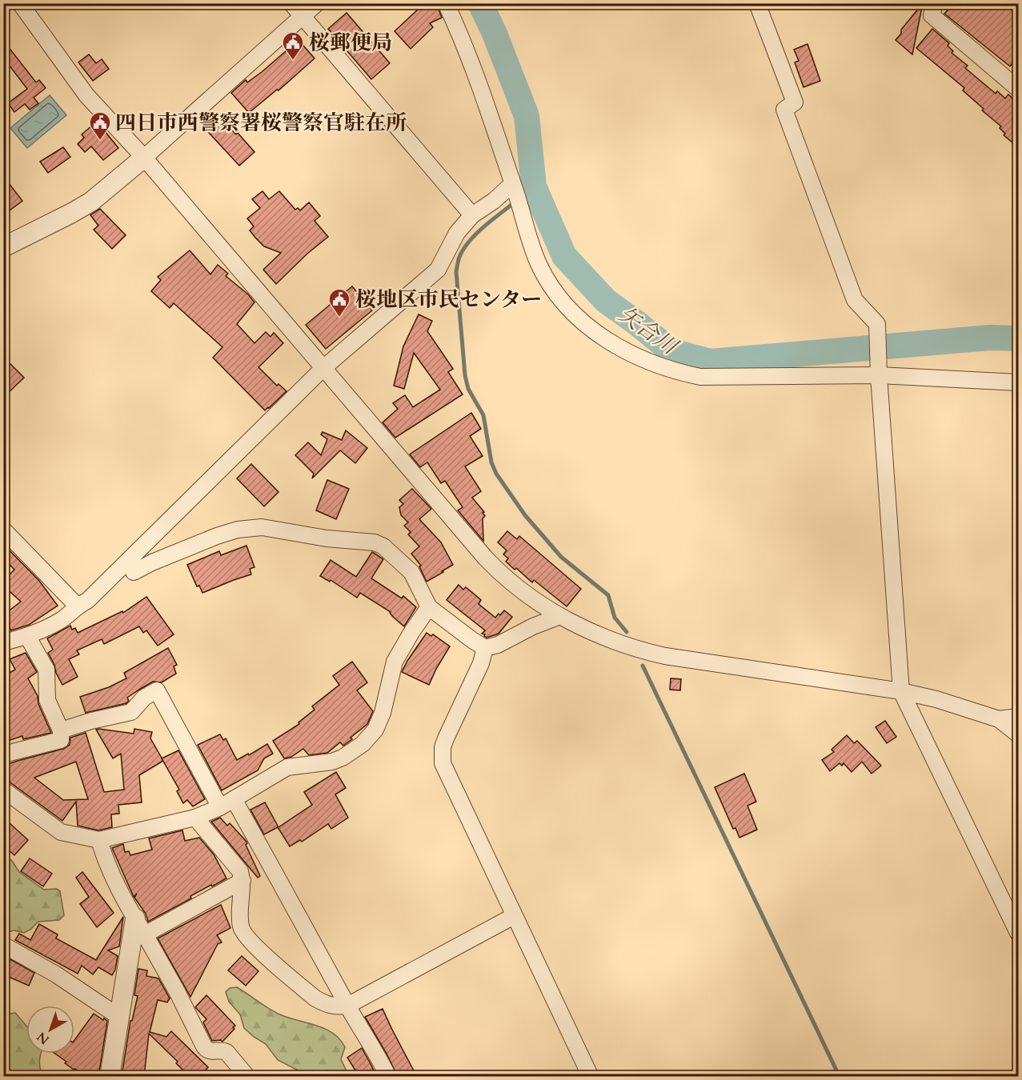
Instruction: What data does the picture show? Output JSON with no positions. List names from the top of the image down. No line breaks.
{"water":["矢合川"],"places":{"public building":["桜郵便局","四日市西警察署桜警察官駐在所","桜地区市民センター"]},"north":"bottom left"}
